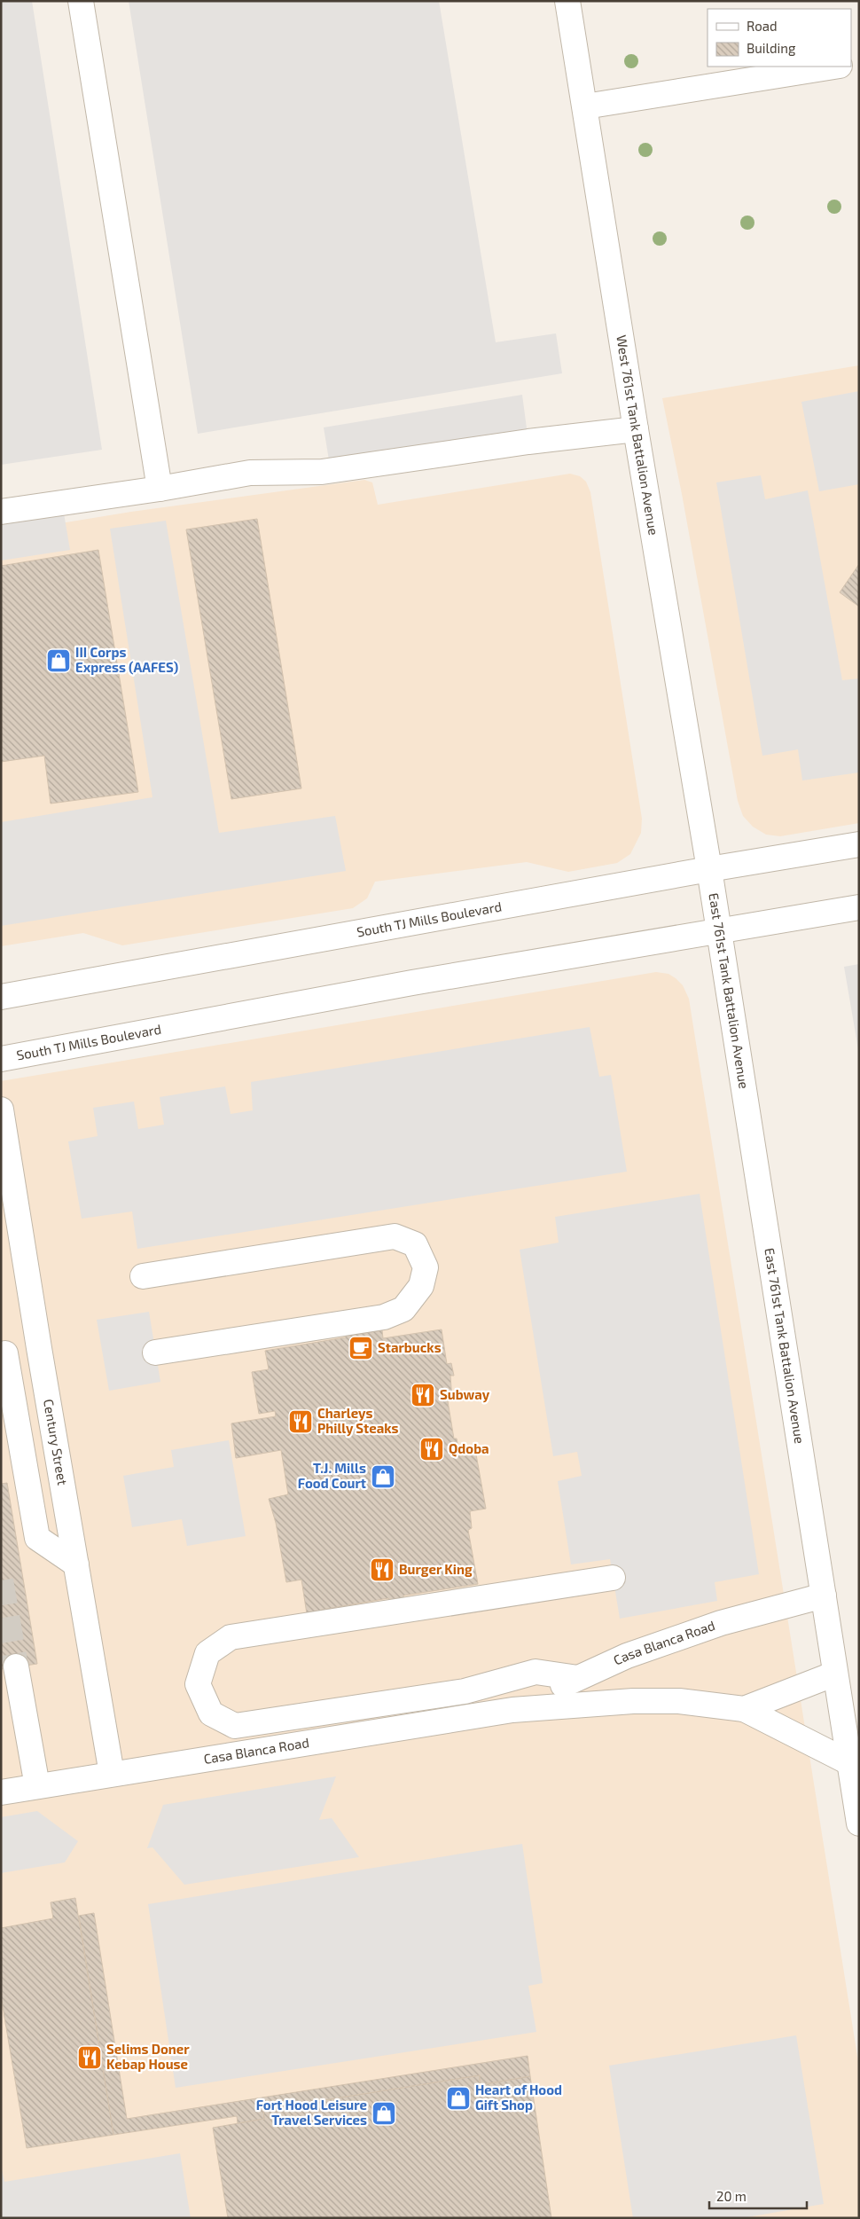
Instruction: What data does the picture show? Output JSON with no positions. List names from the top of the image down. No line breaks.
{"streets":{"street":["West 761st Tank Battalion Avenue","South TJ Mills Boulevard","East 761st Tank Battalion Avenue","Century Street","Casa Blanca Road"]},"crossings":[["West 761st Tank Battalion Avenue","South TJ Mills Boulevard"],["West 761st Tank Battalion Avenue","East 761st Tank Battalion Avenue"],["South TJ Mills Boulevard","East 761st Tank Battalion Avenue"],["East 761st Tank Battalion Avenue","Casa Blanca Road"],["Century Street","Casa Blanca Road"]],"places":{"shop":["III Corps Express (AAFES)","T.J. Mills Food Court","Heart of Hood Gift Shop","Fort Hood Leisure Travel Services"],"cafe":["Starbucks"],"restaurant":["Subway","Charleys Philly Steaks","Qdoba","Burger King","Selims Doner Kebap House"]},"legend":["Road","Building"],"scale_bar":"20 m"}
